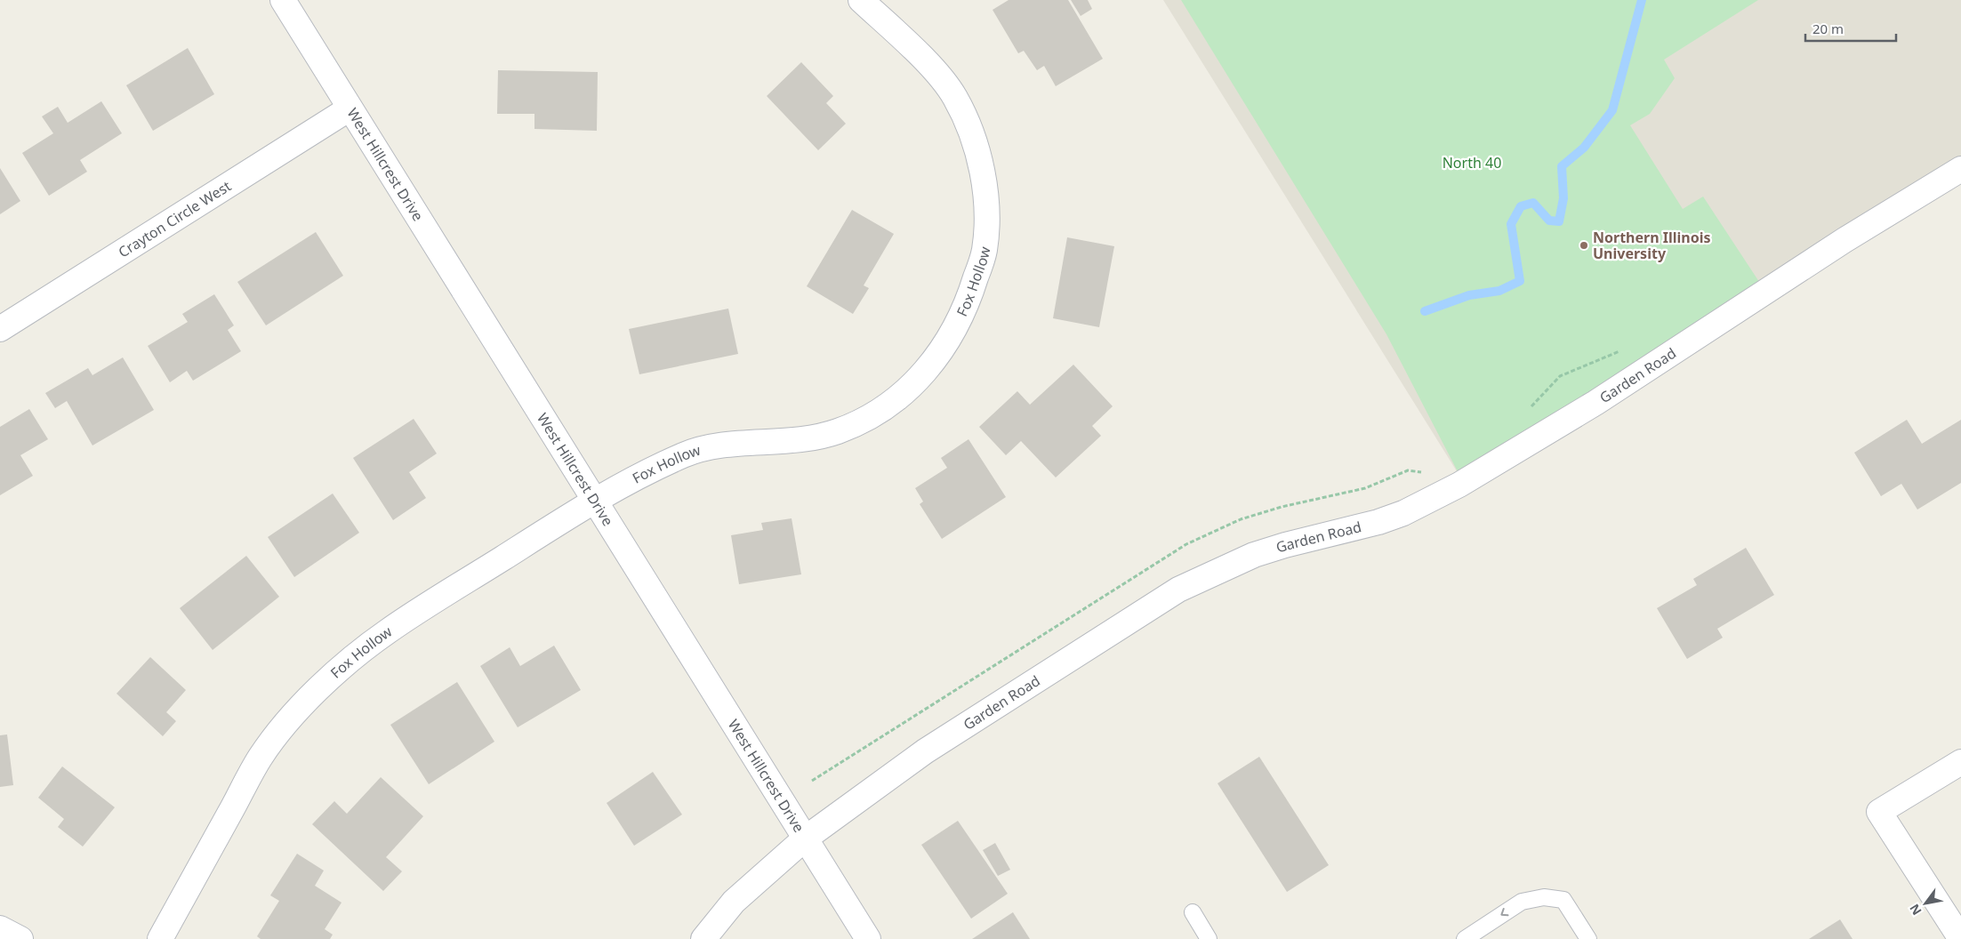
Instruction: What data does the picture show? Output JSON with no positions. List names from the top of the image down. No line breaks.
{"streets":{"street":["West Hillcrest Drive","Crayton Circle West","Fox Hollow","Garden Road"]},"crossings":[["West Hillcrest Drive","Crayton Circle West"],["West Hillcrest Drive","Fox Hollow"],["West Hillcrest Drive","Garden Road"]],"parks":["North 40"],"places":["Northern Illinois University"],"scale_bar":"20 m","north":"bottom left"}
